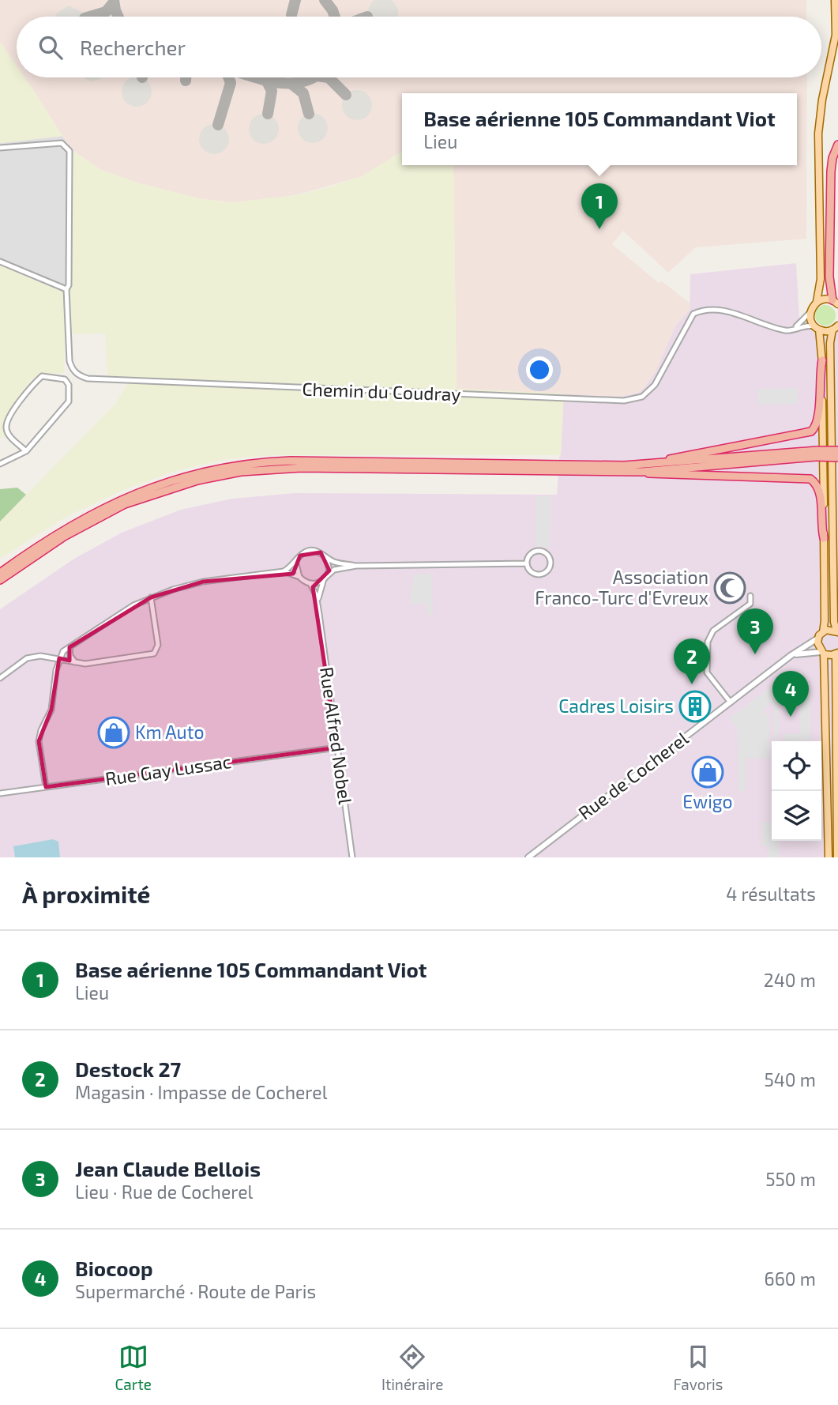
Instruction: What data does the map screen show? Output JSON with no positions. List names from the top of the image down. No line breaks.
{"streets":{"street":["Chemin du Coudray","Rue Alfred Nobel","Rue Gay Lussac","Rue de Cocherel"]},"crossings":[["Rue Alfred Nobel","Rue Gay Lussac"]],"places":{"mosque":["Association Franco-Turc d'Evreux"],"building":["Cadres Loisirs"],"shop":["Km Auto","Ewigo"]},"page":{"search":"Rechercher","popup":["Base aérienne 105 Commandant Viot","Lieu"],"pins":["1","3","2","4"],"heading":["À proximité","4 résultats"],"list":[{"mark":"1","name":"Base aérienne 105 Commandant Viot","note":"Lieu","value":"240 m"},{"mark":"2","name":"Destock 27","note":"Magasin · Impasse de Cocherel","value":"540 m"},{"mark":"3","name":"Jean Claude Bellois","note":"Lieu · Rue de Cocherel","value":"550 m"},{"mark":"4","name":"Biocoop","note":"Supermarché · Route de Paris","value":"660 m"}],"nav":["Carte","Itinéraire","Favoris"]}}
